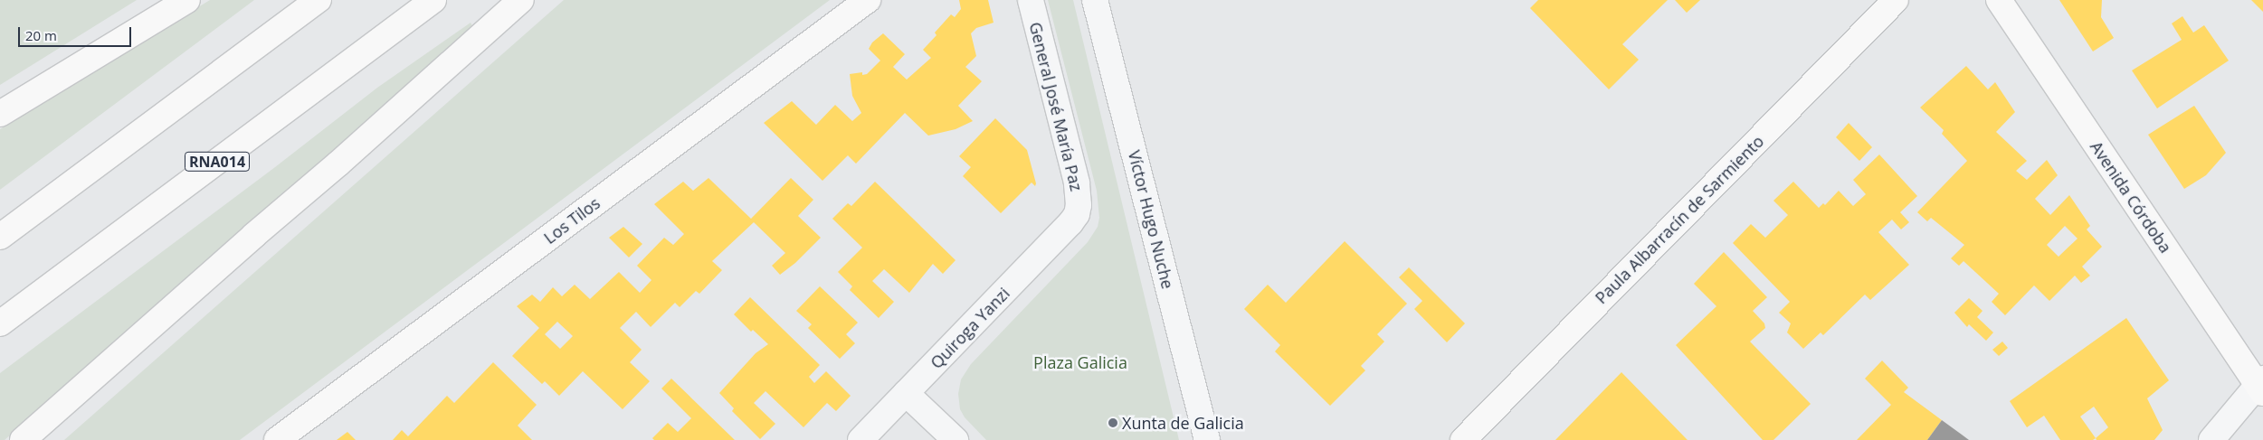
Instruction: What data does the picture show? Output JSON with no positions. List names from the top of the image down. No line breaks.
{"streets":{"main road":["RNA014","Avenida Córdoba","Paula Albarracín de Sarmiento","Los Tilos"],"street":["General José María Paz","Víctor Hugo Nuche","Quiroga Yanzi"]},"crossings":[["General José María Paz","Quiroga Yanzi"]],"parks":["Plaza Galicia"],"places":["Xunta de Galicia"],"scale_bar":"20 m"}
